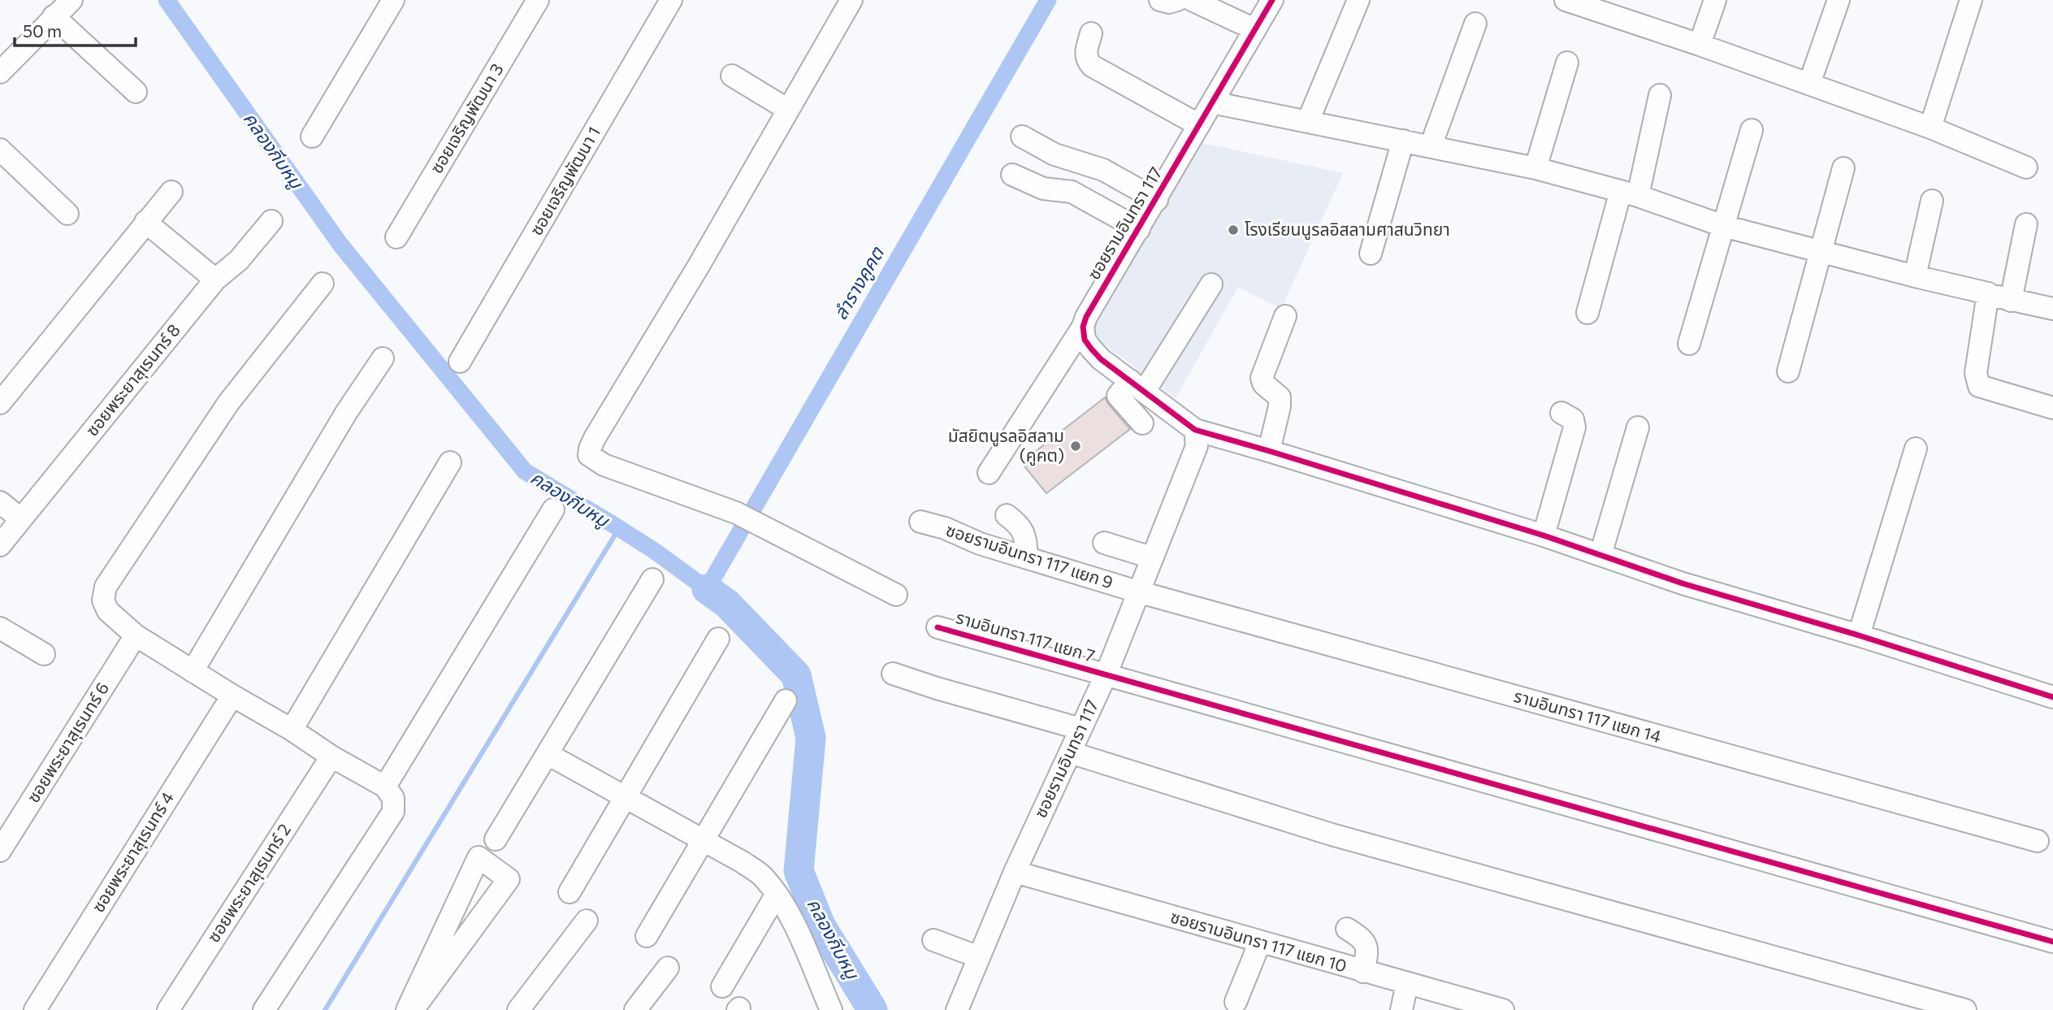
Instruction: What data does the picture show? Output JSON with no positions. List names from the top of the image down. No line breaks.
{"streets":{"street":["ซอยเจริญพัฒนา 3","ซอยเจริญพัฒนา 1","ซอยรามอินทรา 117","ซอยพระยาสุเรนทร์ 8","ซอยรามอินทรา 117 แยก 9","รามอินทรา 117 แยก 7","รามอินทรา 117 แยก 14","ซอยพระยาสุเรนทร์ 6","ซอยพระยาสุเรนทร์ 4","ซอยพระยาสุเรนทร์ 2","ซอยรามอินทรา 117 แยก 10"]},"crossings":[["ซอยรามอินทรา 117","ซอยรามอินทรา 117 แยก 9"],["ซอยรามอินทรา 117","รามอินทรา 117 แยก 7"],["ซอยรามอินทรา 117","รามอินทรา 117 แยก 14"],["ซอยรามอินทรา 117","ซอยรามอินทรา 117 แยก 10"],["ซอยรามอินทรา 117 แยก 9","รามอินทรา 117 แยก 14"]],"water":["คลองกีบหมู","ลำรางคูคต"],"places":["โรงเรียนนูรลอิสลามศาสนวิทยา","มัสยิตนูรลอิสลาม (คูคต)"],"scale_bar":"50 m"}
